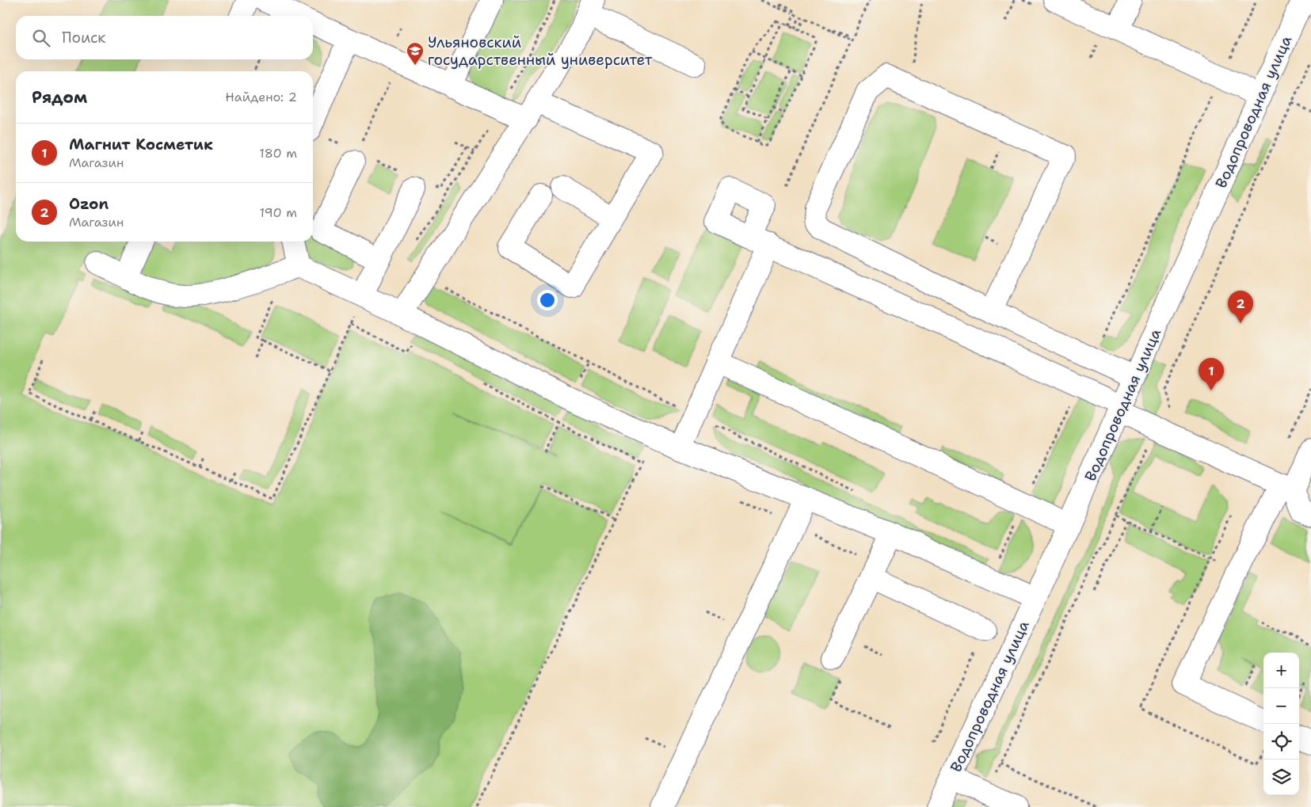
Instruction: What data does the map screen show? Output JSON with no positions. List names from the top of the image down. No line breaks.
{"streets":{"street":["Водопроводная улица"]},"places":{"school or university":["Ульяновский государственный университет"]},"page":{"search":"Поиск","heading":["Рядом","Найдено: 2"],"list":[{"mark":"1","name":"Магнит Косметик","note":"Магазин","value":"180 m"},{"mark":"2","name":"Ozon","note":"Магазин","value":"190 m"}],"pins":["2","1"],"map_buttons":["+","−"]}}
